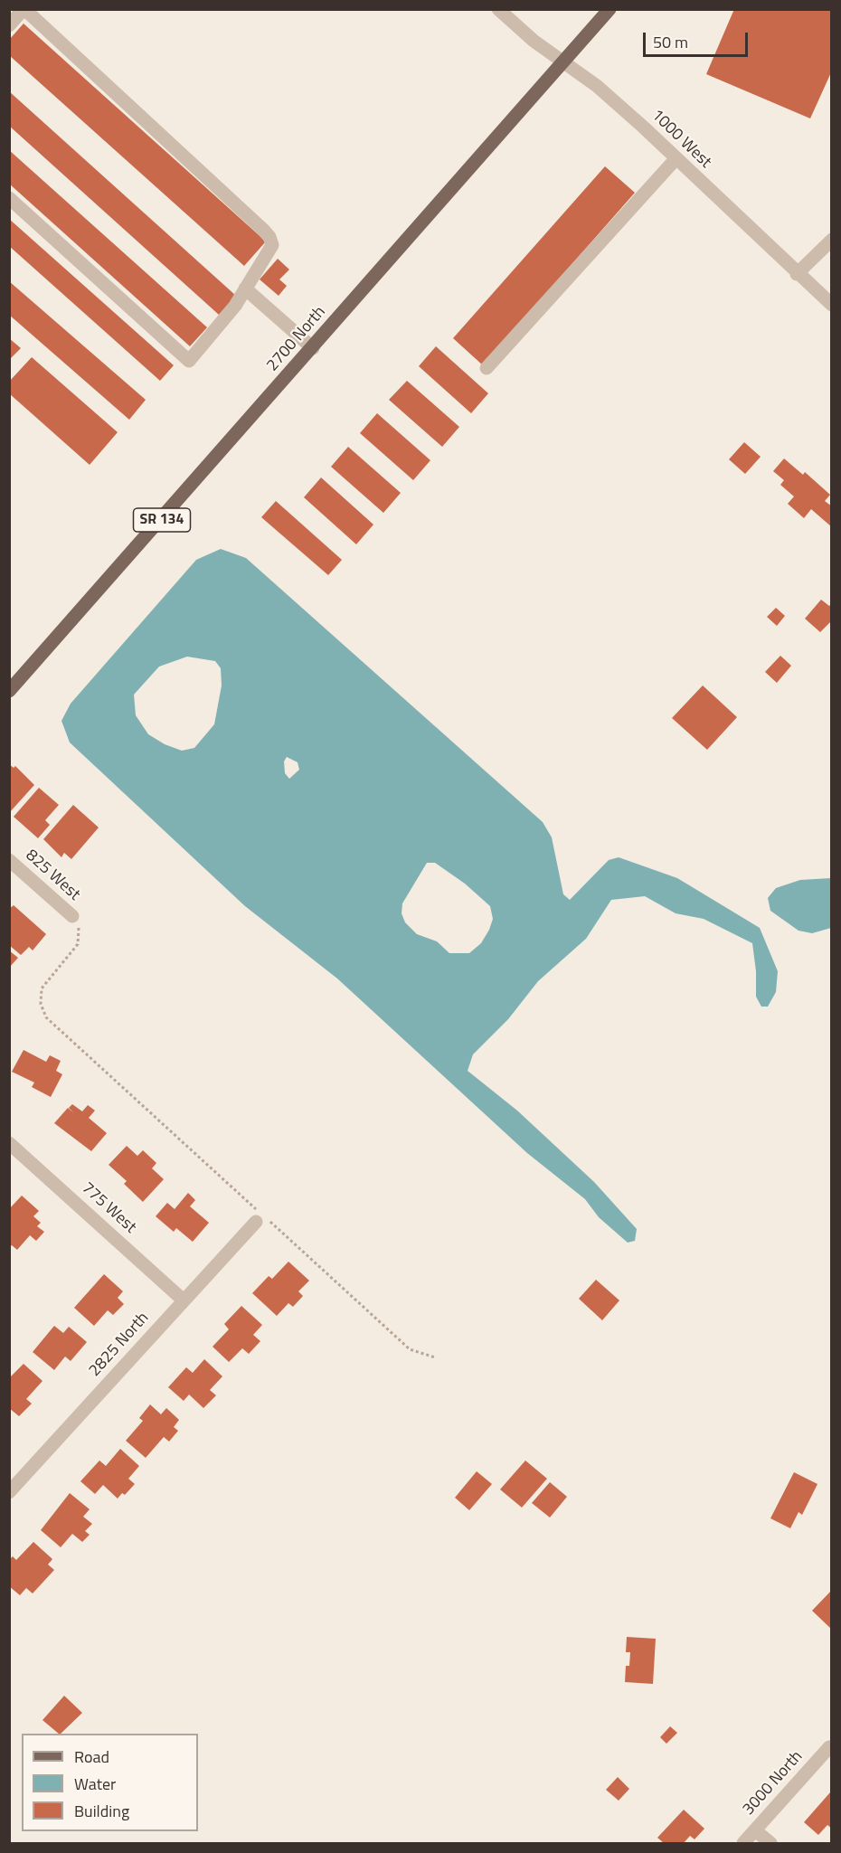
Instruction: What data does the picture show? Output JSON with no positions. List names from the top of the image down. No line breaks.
{"streets":{"main road":["2700 North","SR 134"],"street":["1000 West","825 West","775 West","2825 North","3000 North"]},"crossings":[["1000 West","2700 North"],["775 West","2825 North"]],"legend":["Road","Water","Building"],"scale_bar":"50 m"}
